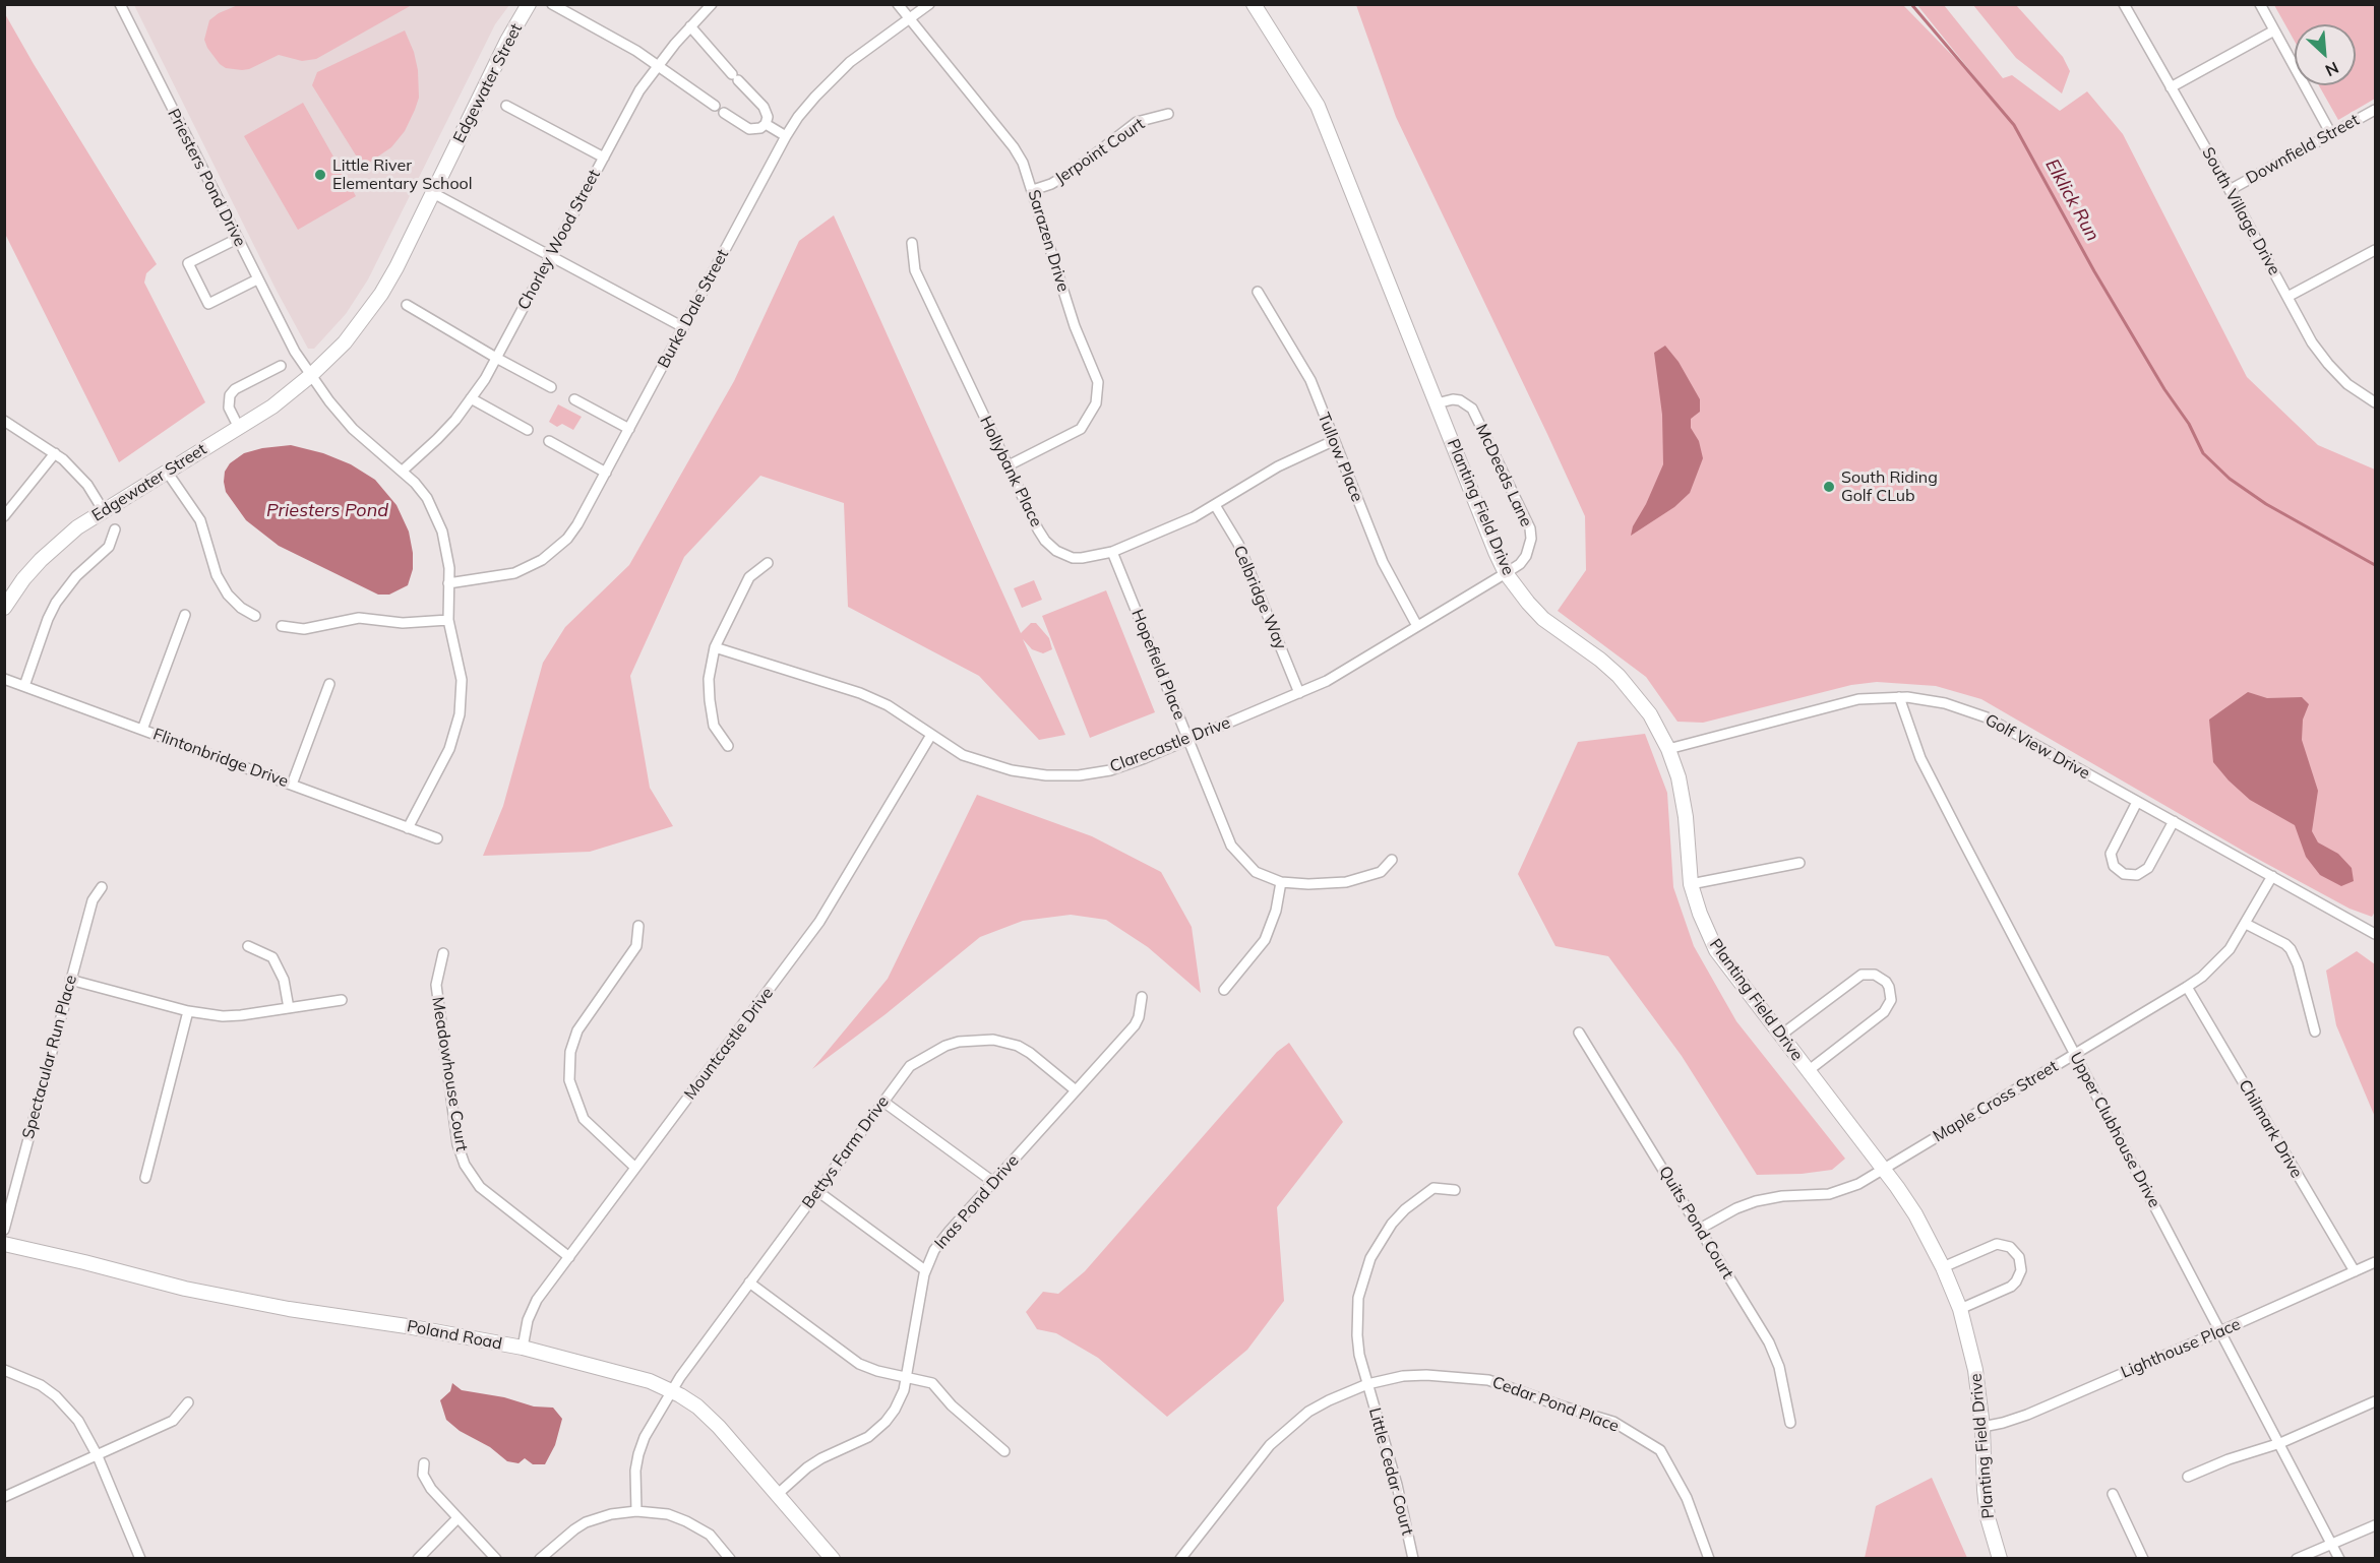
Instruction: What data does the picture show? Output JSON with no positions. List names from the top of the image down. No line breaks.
{"streets":{"street":["Edgewater Street","Downfield Street","Jerpoint Court","Priesters Pond Drive","South Village Drive","Chorley Wood Street","Sarazen Drive","Burke Dale Street","Tullow Place","Hollybank Place","McDeeds Lane","Planting Field Drive","Celbridge Way","Hopefield Place","Clarecastle Drive","Golf View Drive","Flintonbridge Drive","Mountcastle Drive","Spectacular Run Place","Meadowhouse Court","Maple Cross Street","Chilmark Drive","Upper Clubhouse Drive","Bettys Farm Drive","Inas Pond Drive","Quits Pond Court","Poland Road","Lighthouse Place","Cedar Pond Place","Little Cedar Court"]},"crossings":[["Edgewater Street","Priesters Pond Drive"],["Downfield Street","South Village Drive"],["Jerpoint Court","Sarazen Drive"],["Sarazen Drive","Burke Dale Street"],["Sarazen Drive","Hollybank Place"],["Tullow Place","Hollybank Place"],["Tullow Place","Clarecastle Drive"],["Hollybank Place","Celbridge Way"],["Hollybank Place","Hopefield Place"],["McDeeds Lane","Planting Field Drive"],["McDeeds Lane","Clarecastle Drive"],["Planting Field Drive","Clarecastle Drive"],["Planting Field Drive","Golf View Drive"],["Planting Field Drive","Maple Cross Street"],["Planting Field Drive","Lighthouse Place"],["Celbridge Way","Clarecastle Drive"],["Hopefield Place","Clarecastle Drive"],["Clarecastle Drive","Mountcastle Drive"],["Golf View Drive","Maple Cross Street"],["Golf View Drive","Upper Clubhouse Drive"],["Mountcastle Drive","Meadowhouse Court"],["Mountcastle Drive","Poland Road"],["Maple Cross Street","Chilmark Drive"],["Maple Cross Street","Upper Clubhouse Drive"],["Maple Cross Street","Quits Pond Court"],["Chilmark Drive","Lighthouse Place"],["Upper Clubhouse Drive","Lighthouse Place"],["Bettys Farm Drive","Inas Pond Drive"],["Bettys Farm Drive","Poland Road"],["Inas Pond Drive","Poland Road"],["Cedar Pond Place","Little Cedar Court"]],"water":["Elklick Run","Priesters Pond"],"places":["Little River Elementary School","South Riding Golf CLub"],"north":"bottom right"}
